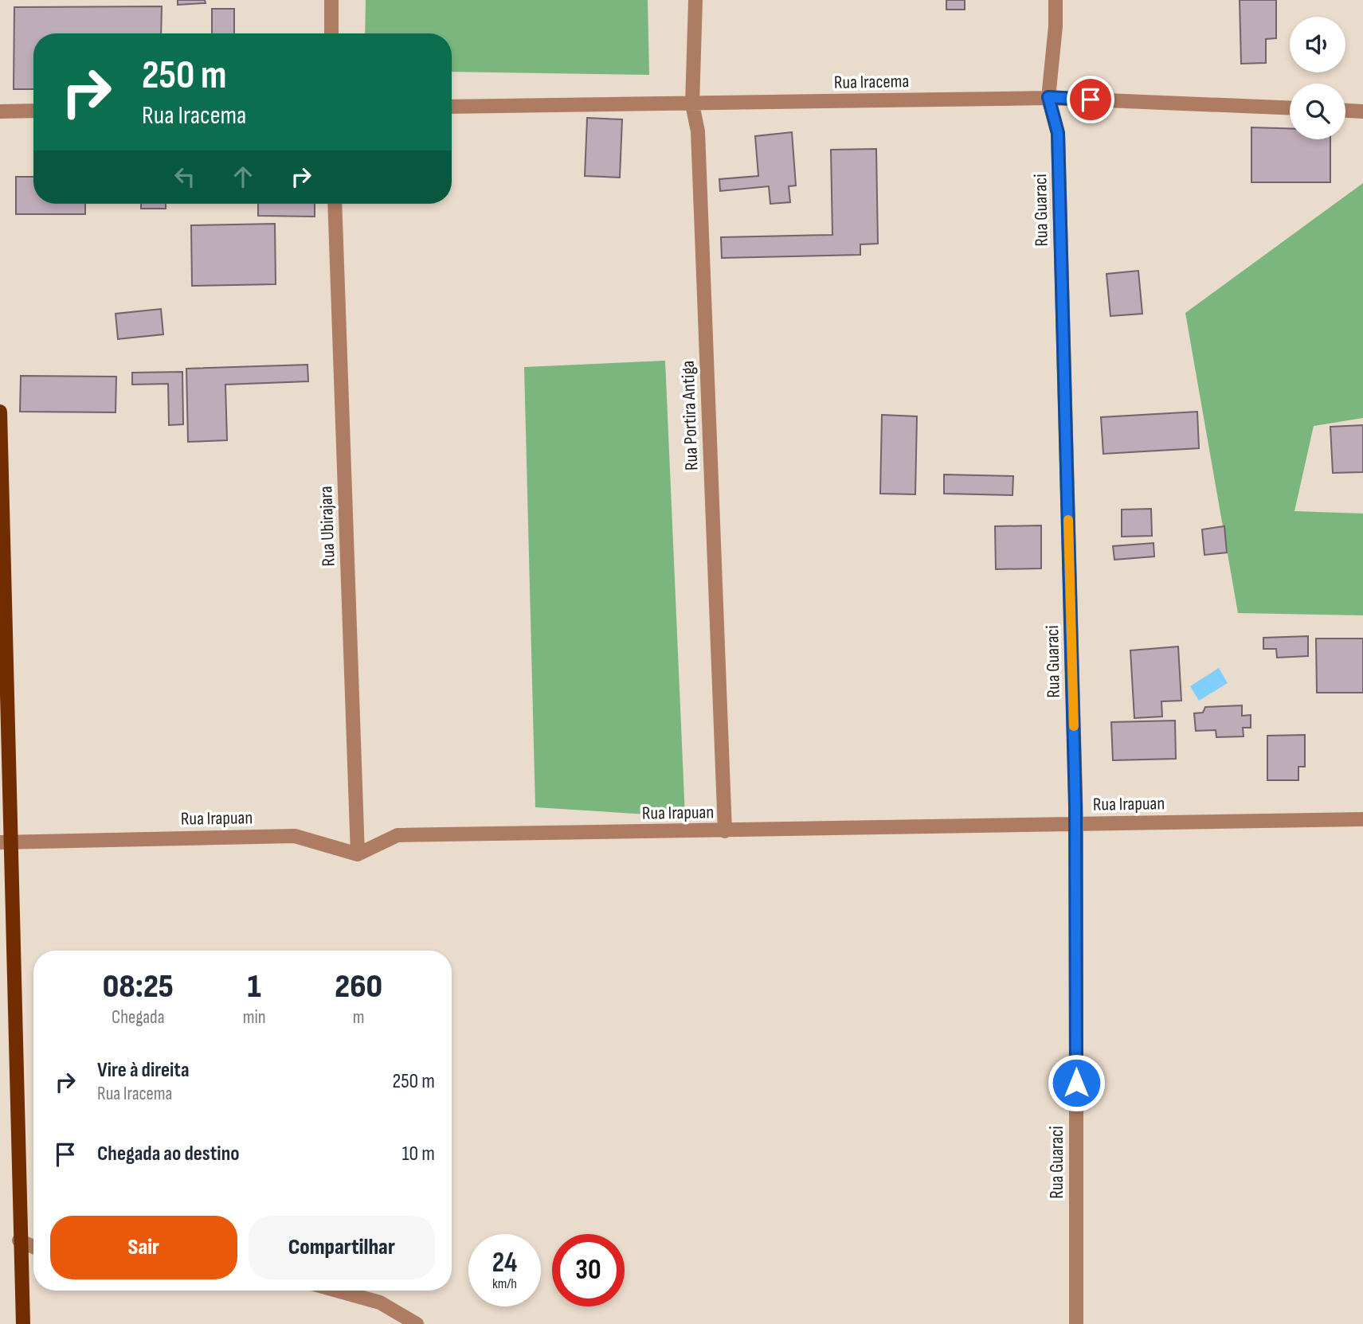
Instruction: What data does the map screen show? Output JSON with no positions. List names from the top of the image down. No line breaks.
{"streets":{"street":["Rua Iracema","Rua Guaraci","Rua Portira Antiga","Rua Ubirajara","Rua Irapuan"]},"crossings":[["Rua Iracema","Rua Guaraci"],["Rua Iracema","Rua Portira Antiga"],["Rua Guaraci","Rua Irapuan"],["Rua Portira Antiga","Rua Irapuan"],["Rua Ubirajara","Rua Irapuan"]],"page":{"turn":["250 m","Rua Iracema"],"eta":["08:25","Chegada","1","min","260","m"],"list":[{"name":"Vire à direita","note":"Rua Iracema","value":"250 m"},{"name":"Chegada ao destino","value":"10 m"}],"buttons":["Sair","Compartilhar"],"speed":"24 km/h","limit":"30"}}
